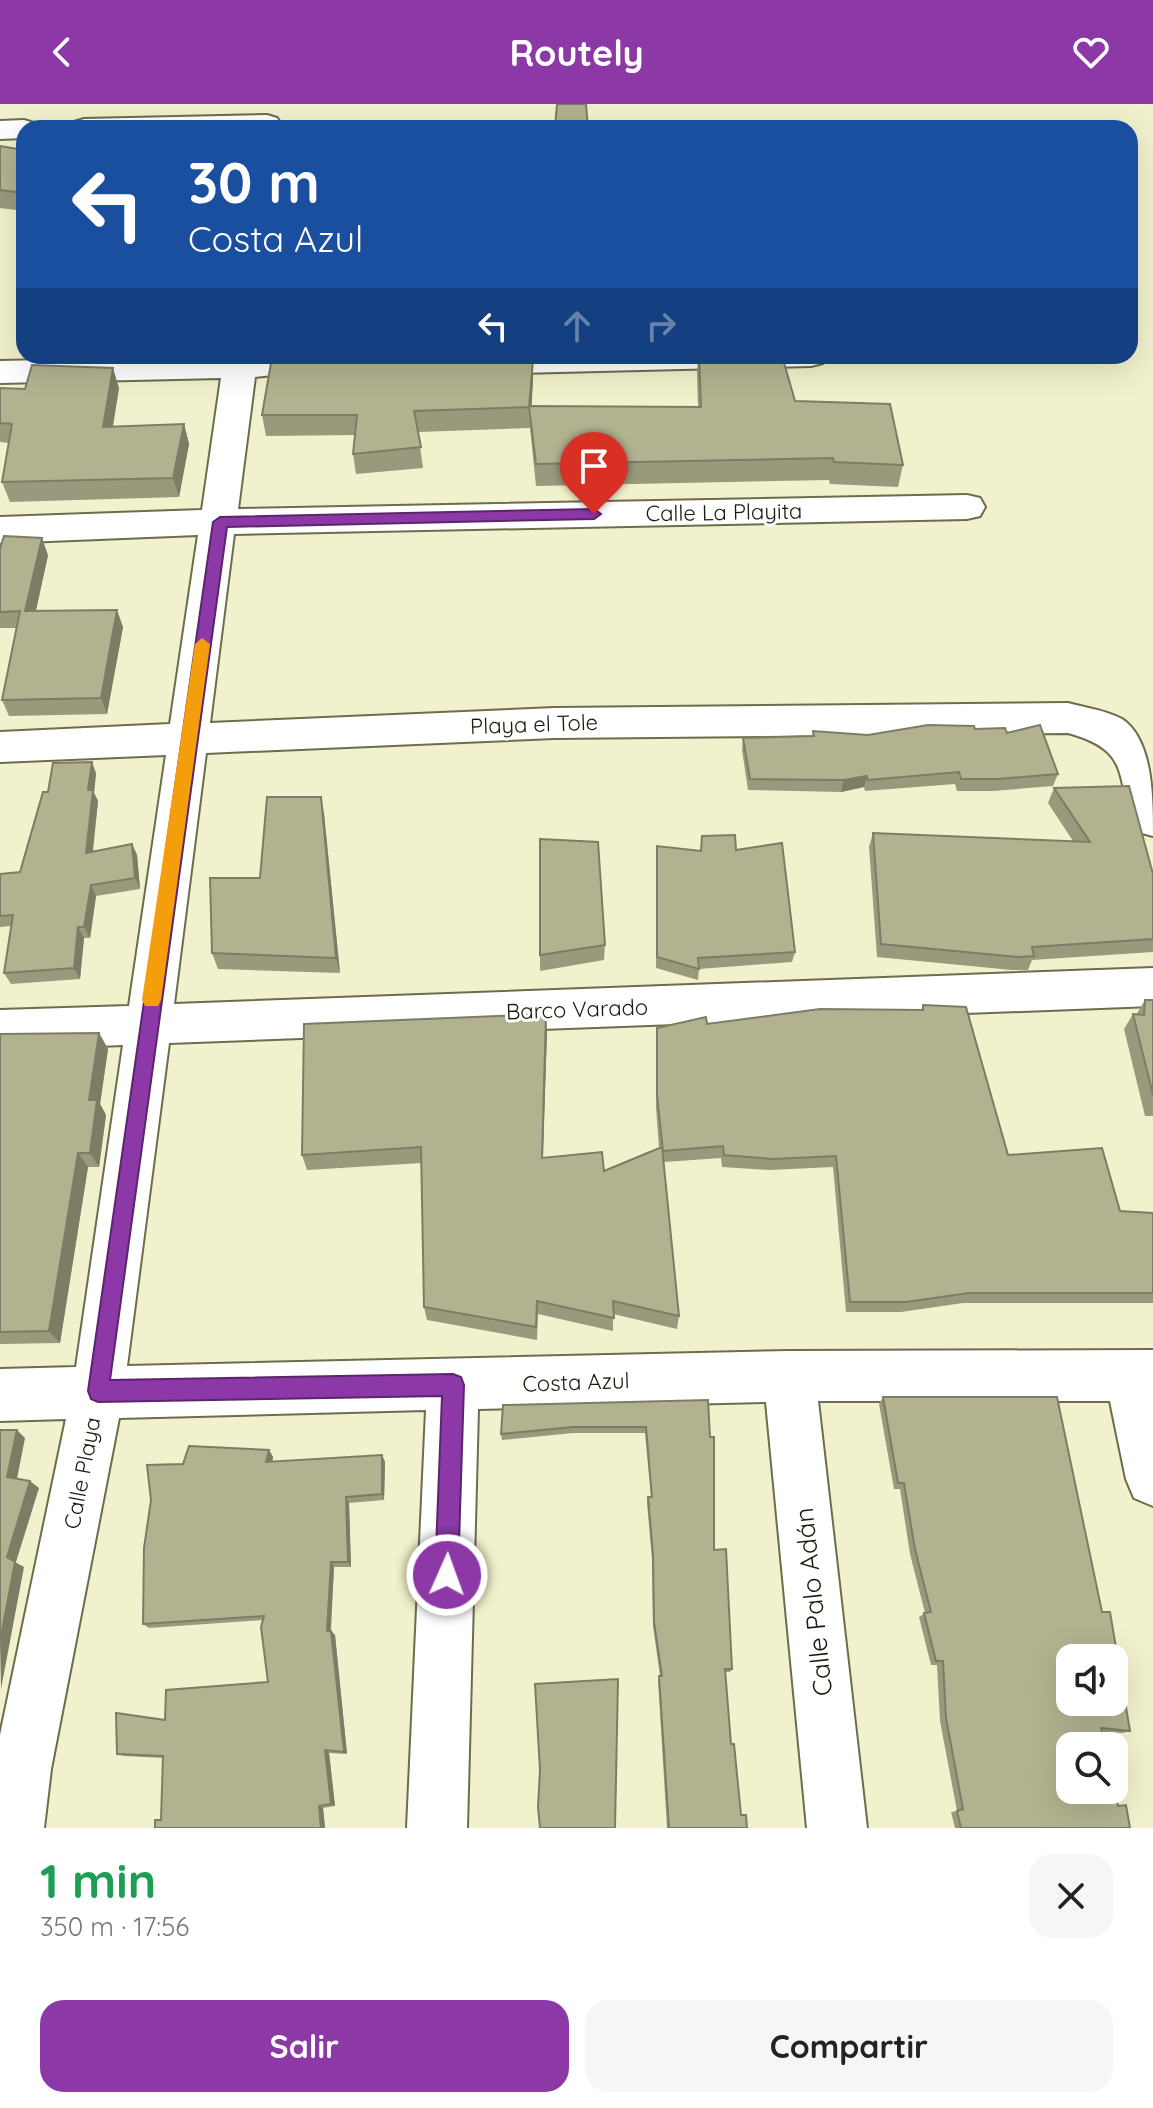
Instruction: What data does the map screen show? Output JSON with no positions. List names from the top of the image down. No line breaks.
{"streets":{"street":["Calle La Playita","Playa el Tole","Barco Varado","Costa Azul","Calle Playa","Calle Palo Adán"]},"crossings":[["Calle La Playita","Calle Playa"],["Playa el Tole","Calle Playa"],["Barco Varado","Calle Playa"],["Costa Azul","Calle Playa"],["Costa Azul","Calle Palo Adán"]],"page":{"header":"Routely","turn":["30 m","Costa Azul"],"heading":["1 min","350 m · 17:56"],"buttons":["Salir","Compartir"]}}
